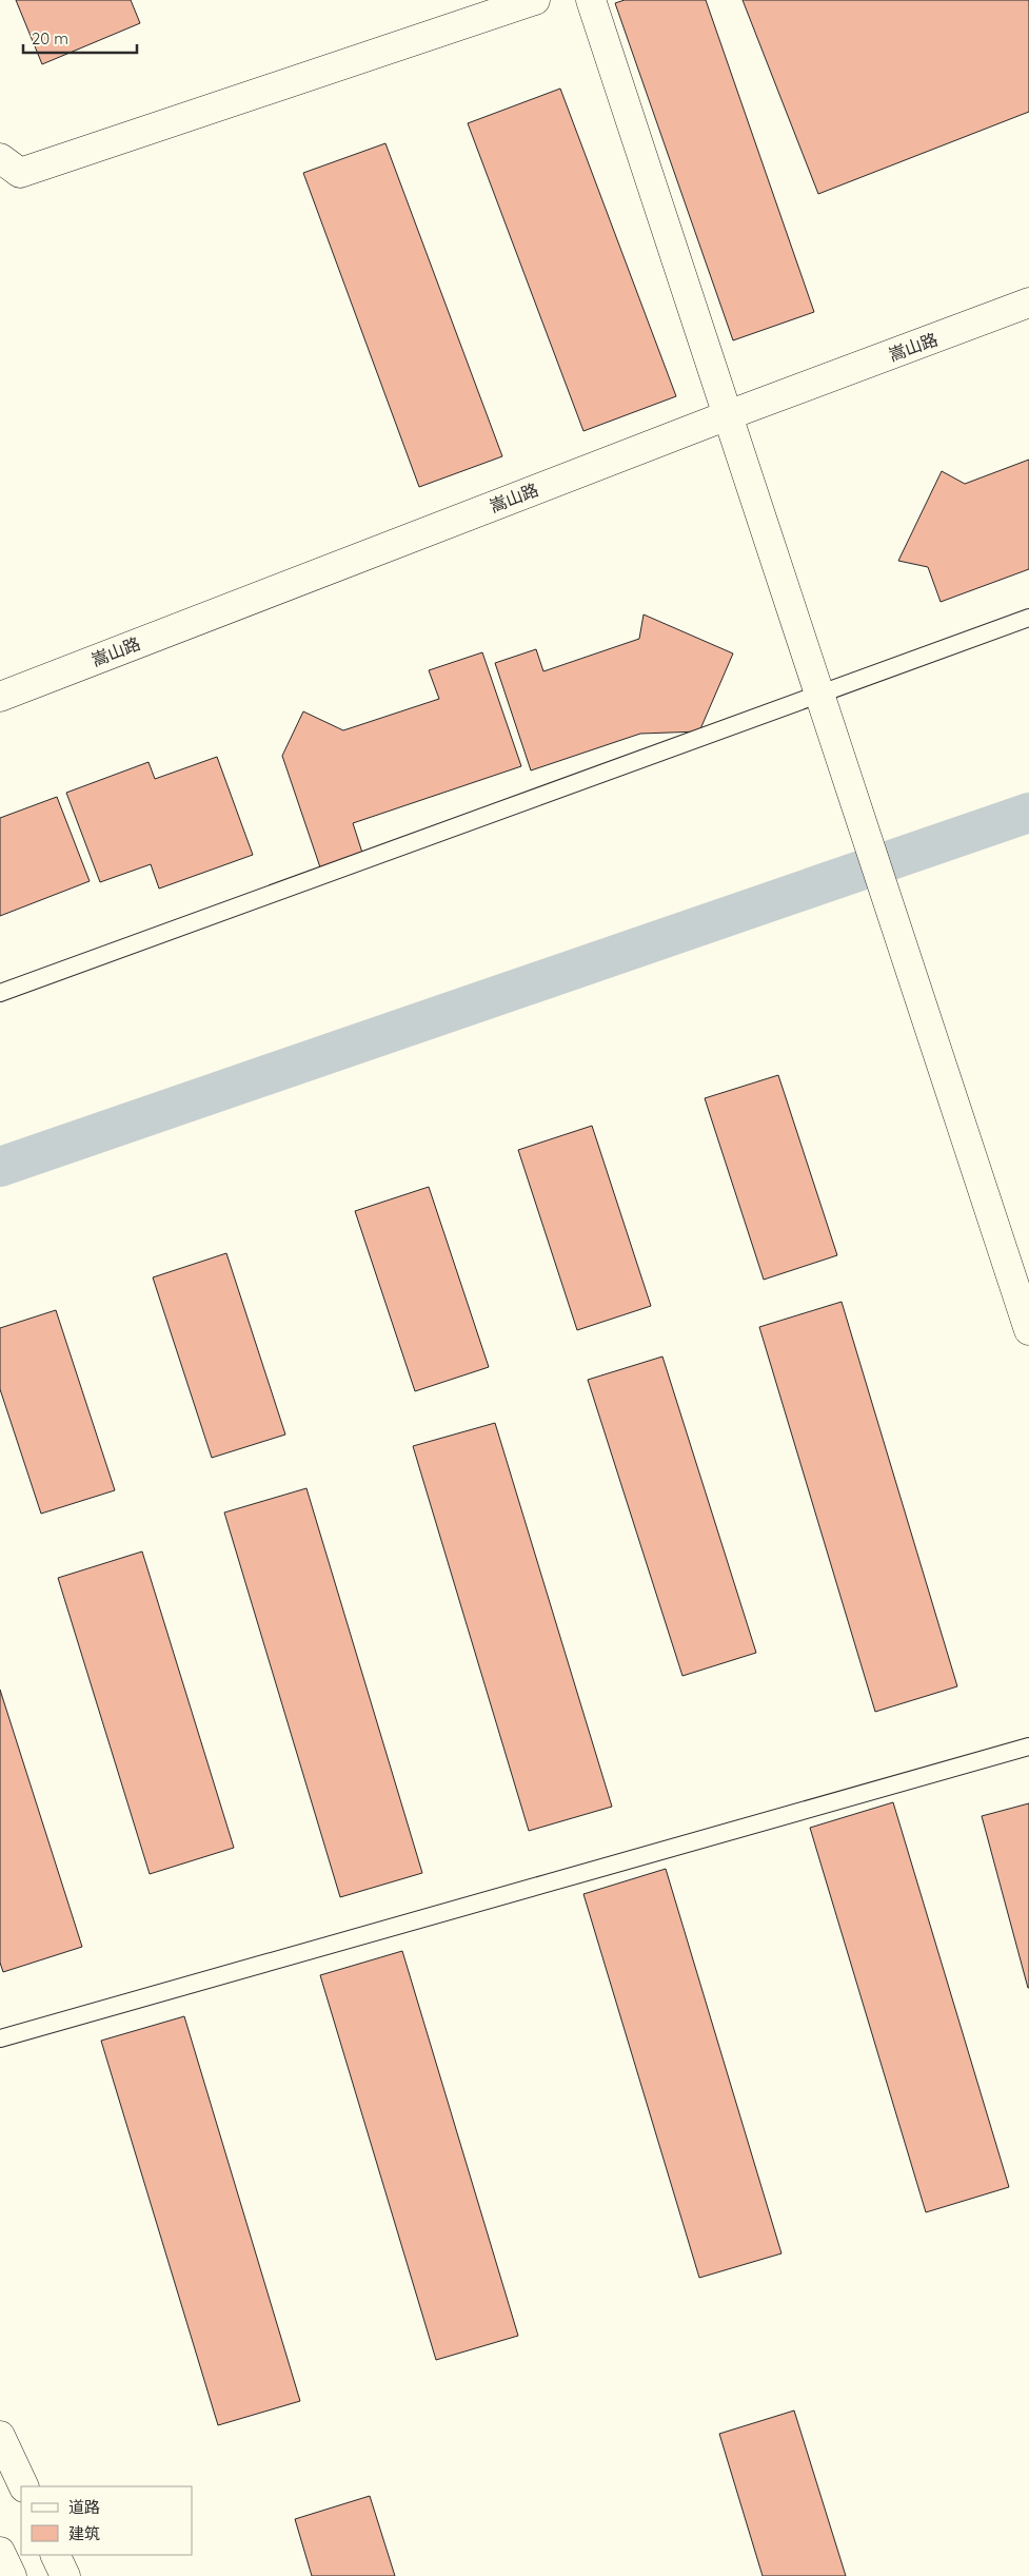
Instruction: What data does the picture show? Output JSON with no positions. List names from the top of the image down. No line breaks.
{"streets":{"street":["嵩山路"]},"legend":["道路","建筑"],"scale_bar":"20 m"}
